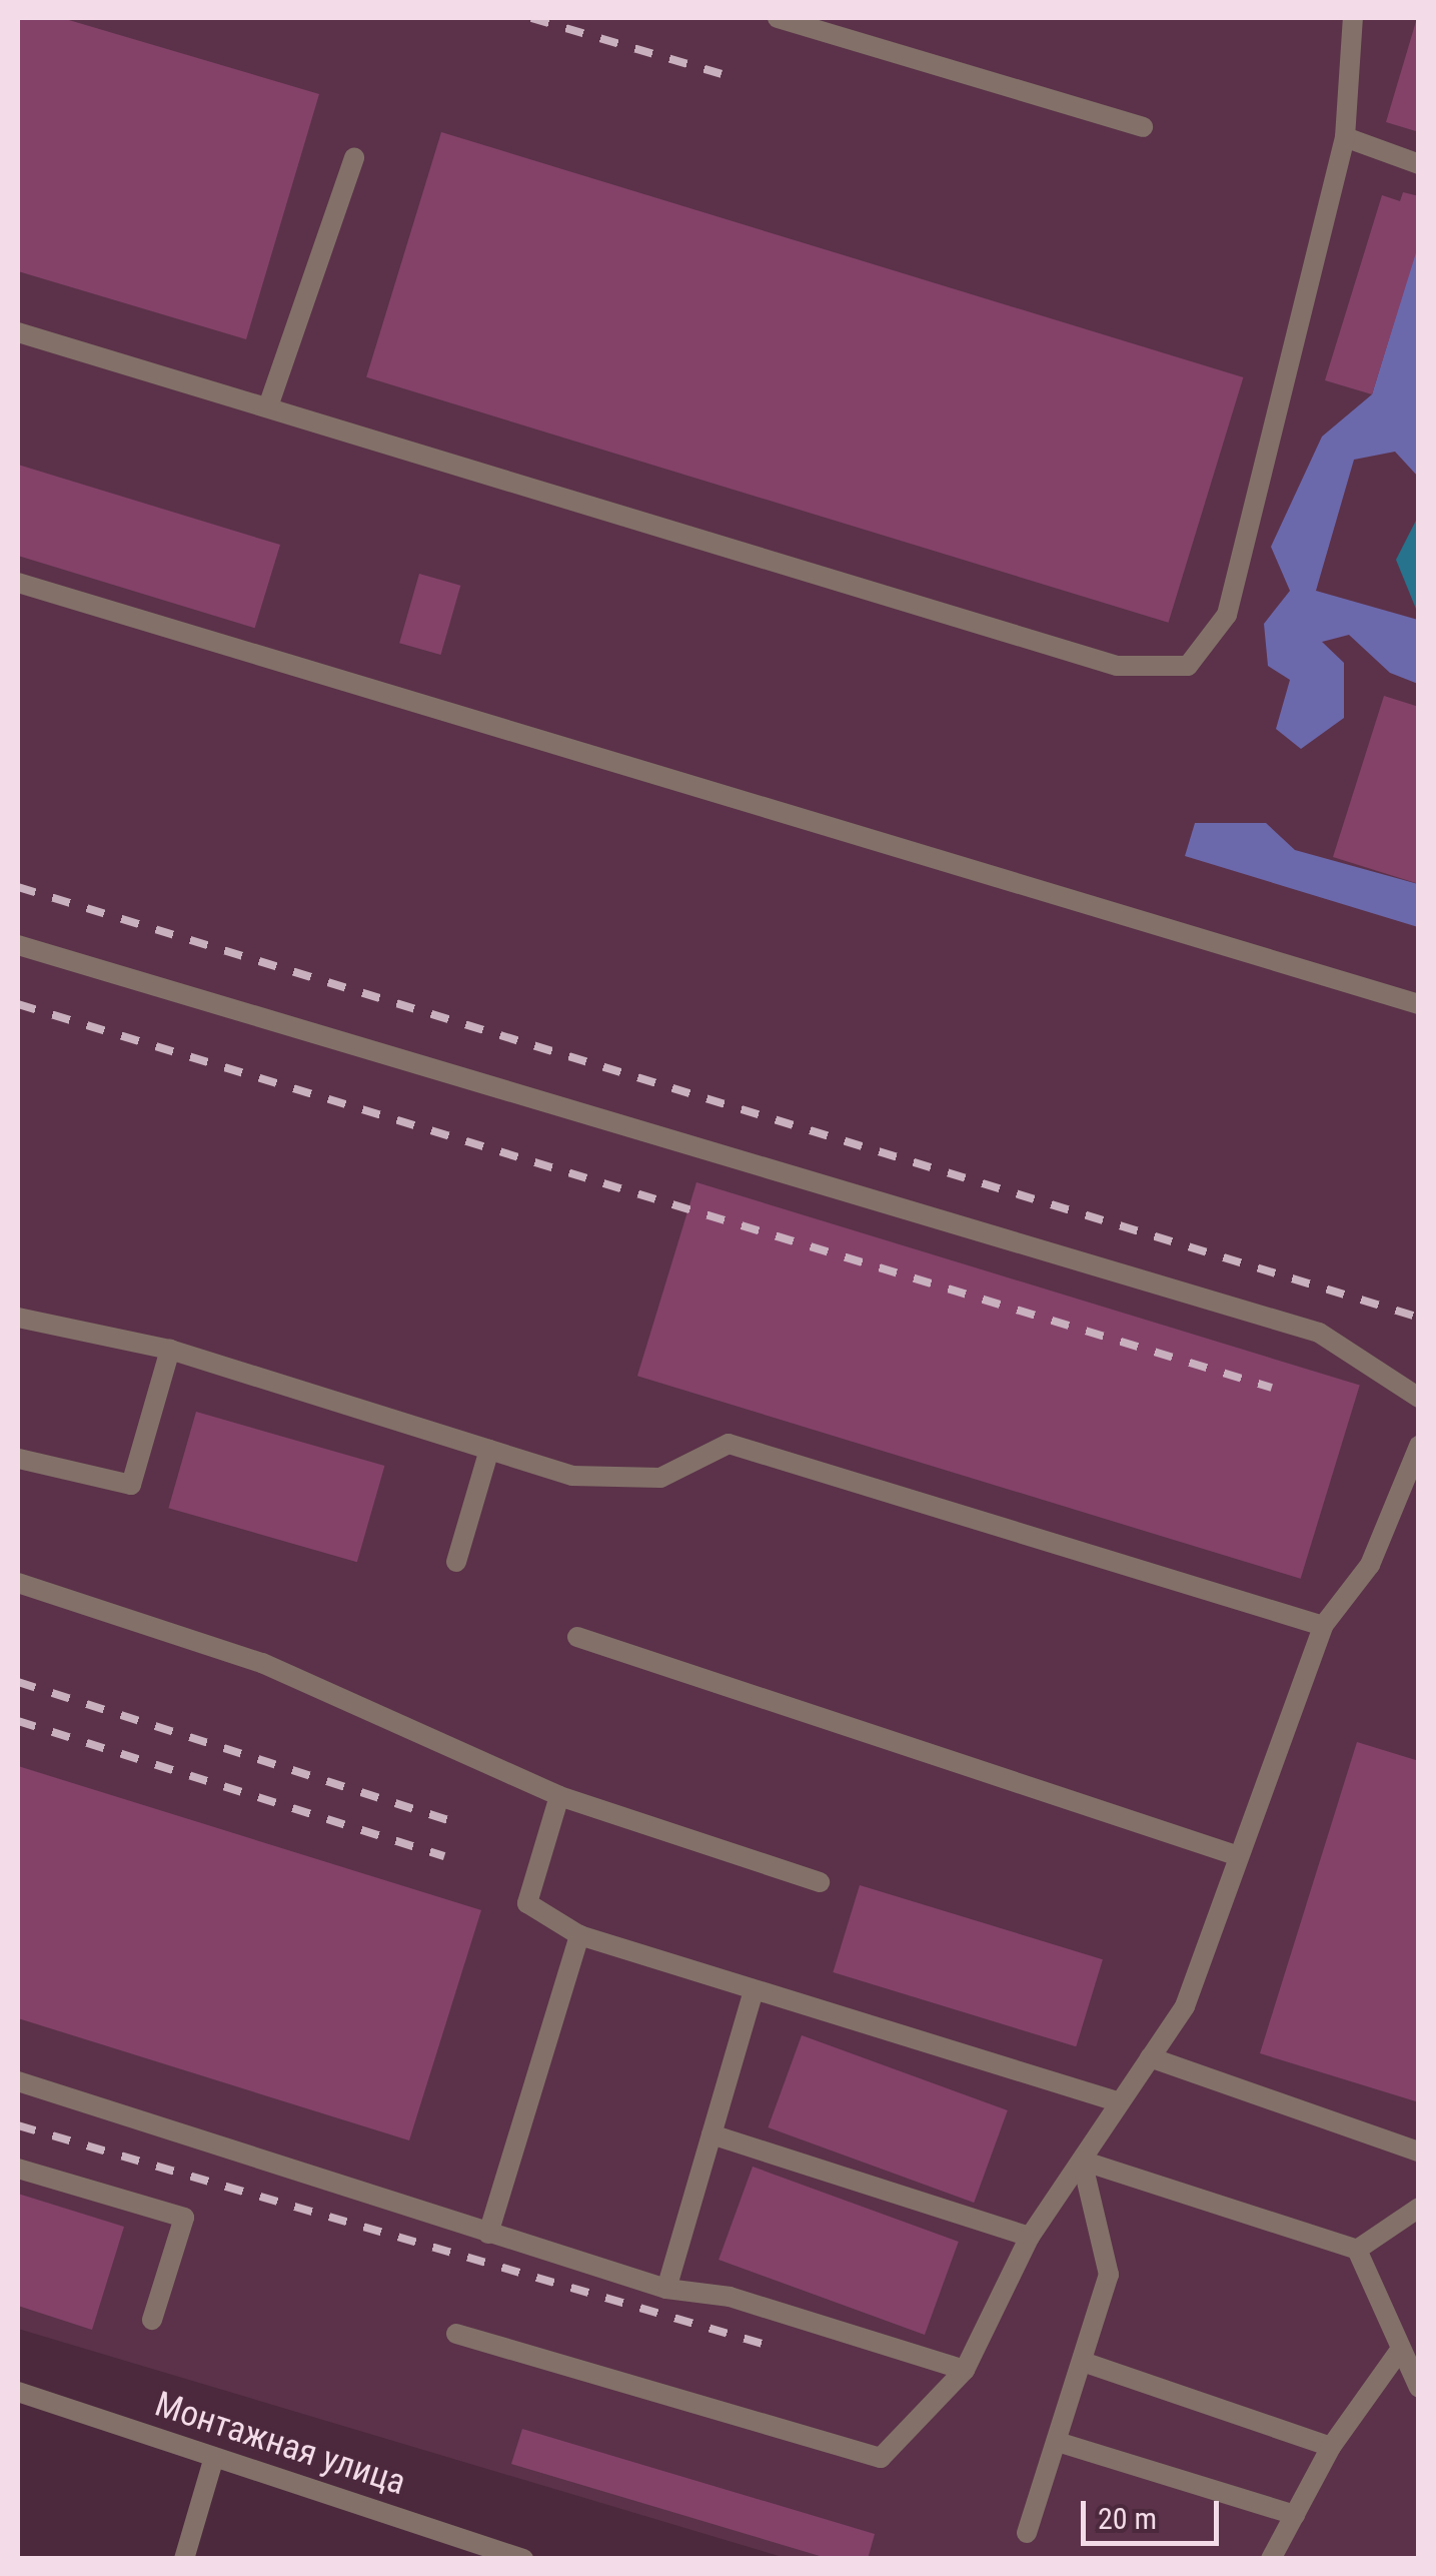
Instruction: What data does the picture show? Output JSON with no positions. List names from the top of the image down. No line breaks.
{"streets":{"street":["Монтажная улица"]},"scale_bar":"20 m"}
